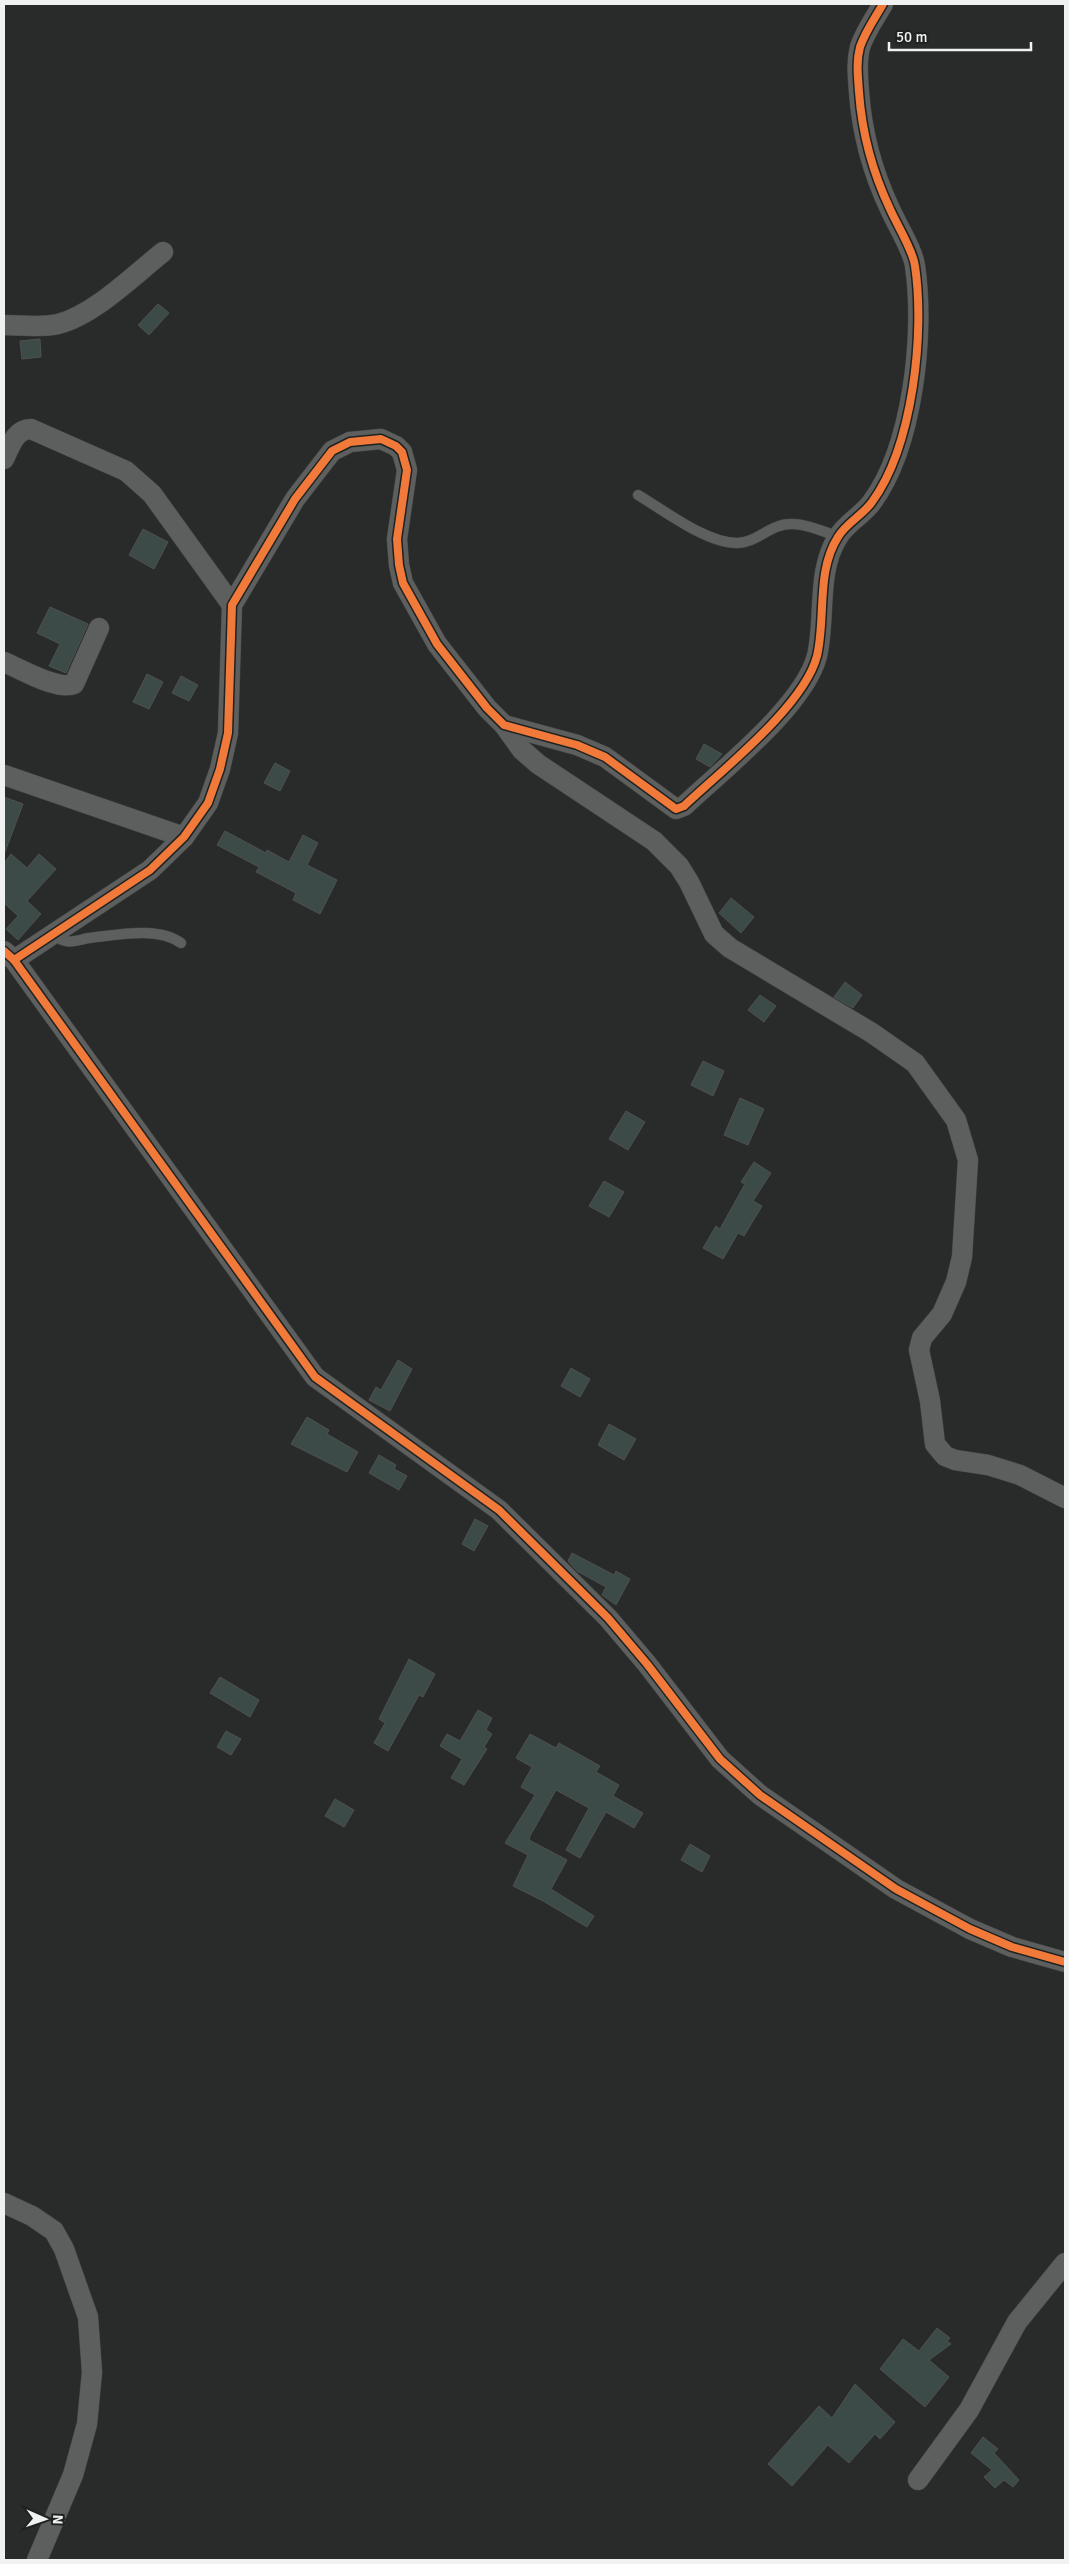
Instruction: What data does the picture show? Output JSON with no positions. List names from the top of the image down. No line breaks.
{"scale_bar":"50 m","north":"right"}
